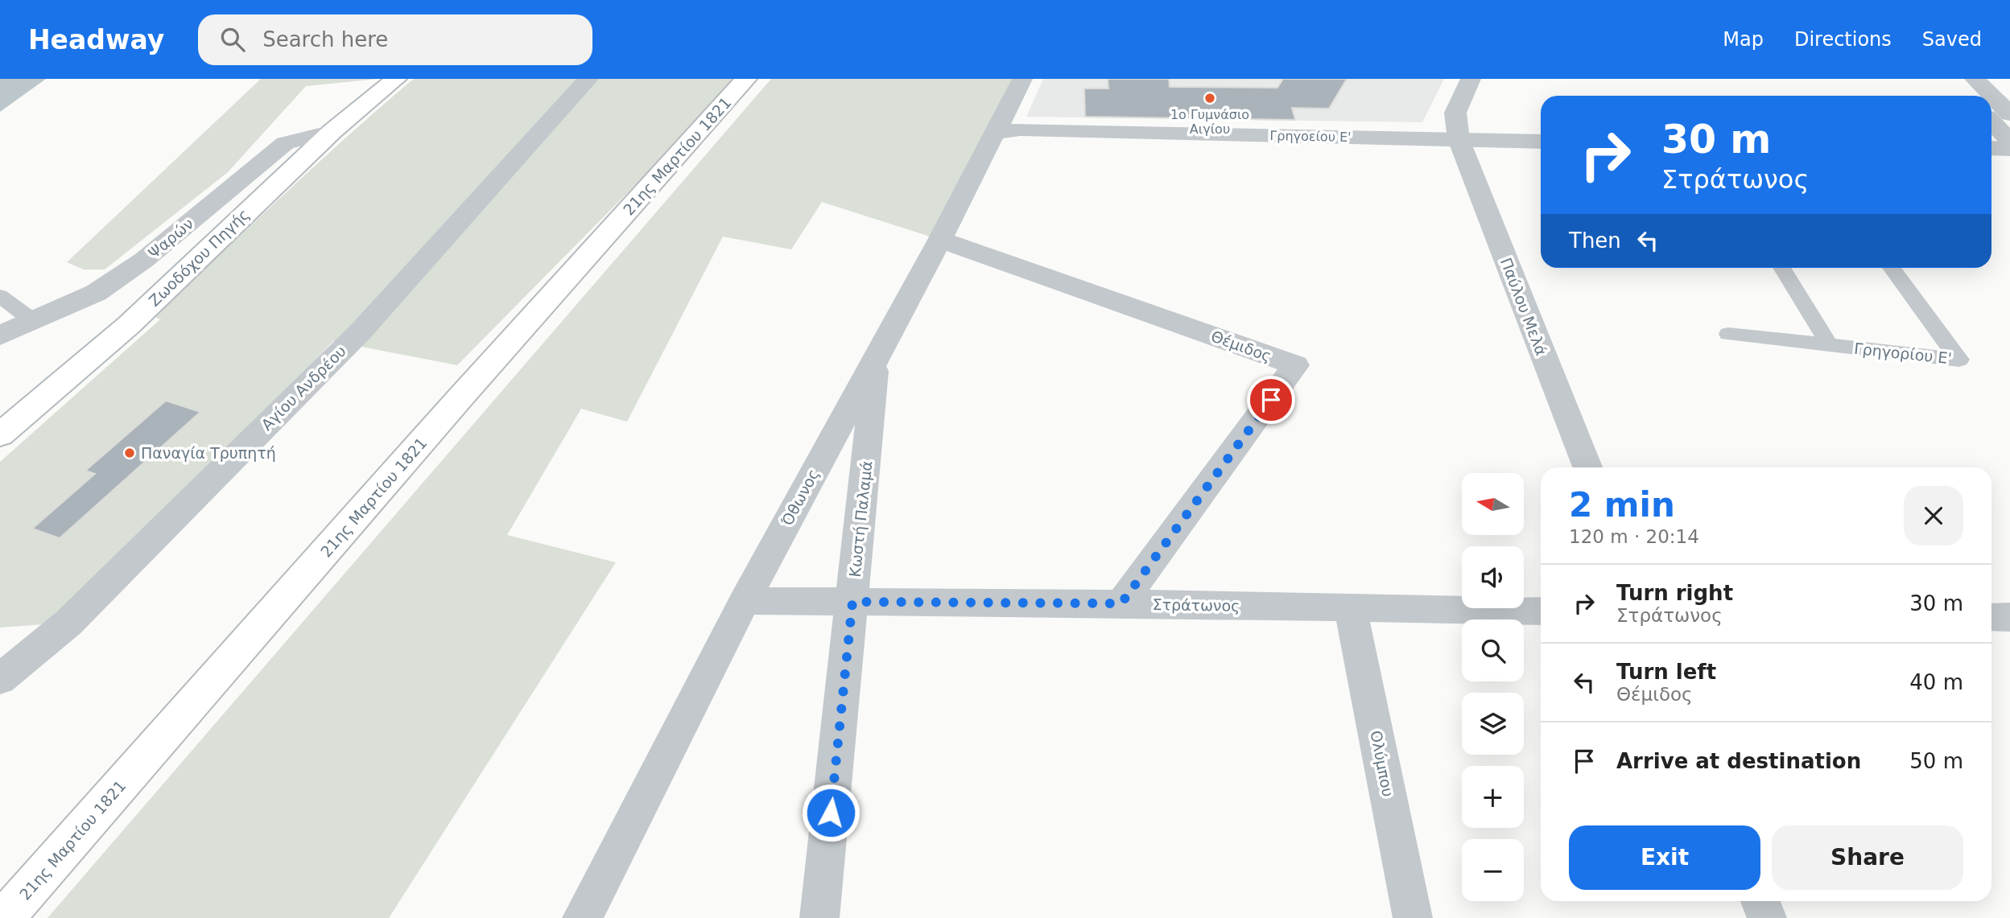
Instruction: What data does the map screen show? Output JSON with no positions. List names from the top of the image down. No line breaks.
{"streets":{"main road":["21ης Μαρτίου 1821","Ζωοδόχου Πηγής"],"street":["Γρηγοείου Ε'","Ψαρών","Παύλου Μελά","Θέμιδος","Αγίου Ανδρέου","Όθωνος","Κωστή Παλαμά","Στράτωνος","Ολύμπου"],"lane":["Γρηγορίου Ε'"]},"crossings":[["Γρηγοείου Ε'","Παύλου Μελά"],["Γρηγοείου Ε'","Όθωνος"],["Ψαρών","Ζωοδόχου Πηγής"],["Θέμιδος","Όθωνος"],["Θέμιδος","Στράτωνος"],["Όθωνος","Κωστή Παλαμά"],["Όθωνος","Στράτωνος"],["Κωστή Παλαμά","Στράτωνος"],["Στράτωνος","Ολύμπου"]],"places":["1ο Γυμνάσιο Αιγίου","Παναγία Τρυπητή"],"north":"left","page":{"header":"Headway","search":"Search here","nav":["Map","Directions","Saved"],"turn":["30 m","Στράτωνος"],"then":"Then","heading":["2 min","120 m · 20:14"],"map_buttons":["+","−"],"list":[{"name":"Turn right","note":"Στράτωνος","value":"30 m"},{"name":"Turn left","note":"Θέμιδος","value":"40 m"},{"name":"Arrive at destination","value":"50 m"}],"buttons":["Exit","Share"]}}
